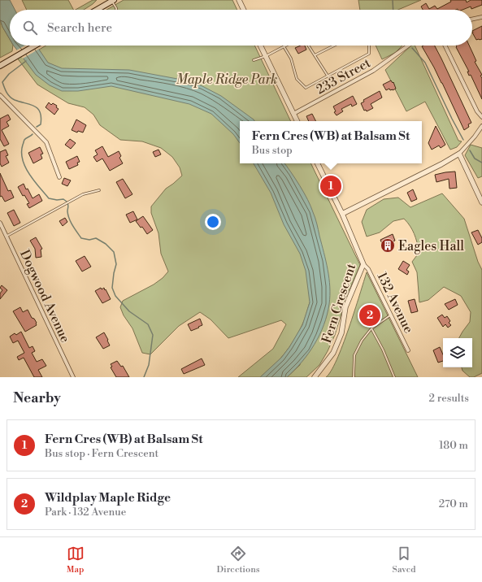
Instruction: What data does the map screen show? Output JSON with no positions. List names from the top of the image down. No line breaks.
{"streets":{"street":["233 Street","Dogwood Avenue","132 Avenue","Fern Crescent"]},"crossings":[["132 Avenue","Fern Crescent"]],"parks":["Maple Ridge Park"],"places":{"building":["Eagles Hall"]},"page":{"search":"Search here","popup":["Fern Cres (WB) at Balsam St","Bus stop"],"pins":["1","2"],"heading":["Nearby","2 results"],"list":[{"mark":"1","name":"Fern Cres (WB) at Balsam St","note":"Bus stop · Fern Crescent","value":"180 m"},{"mark":"2","name":"Wildplay Maple Ridge","note":"Park · 132 Avenue","value":"270 m"}],"nav":["Map","Directions","Saved"]}}
